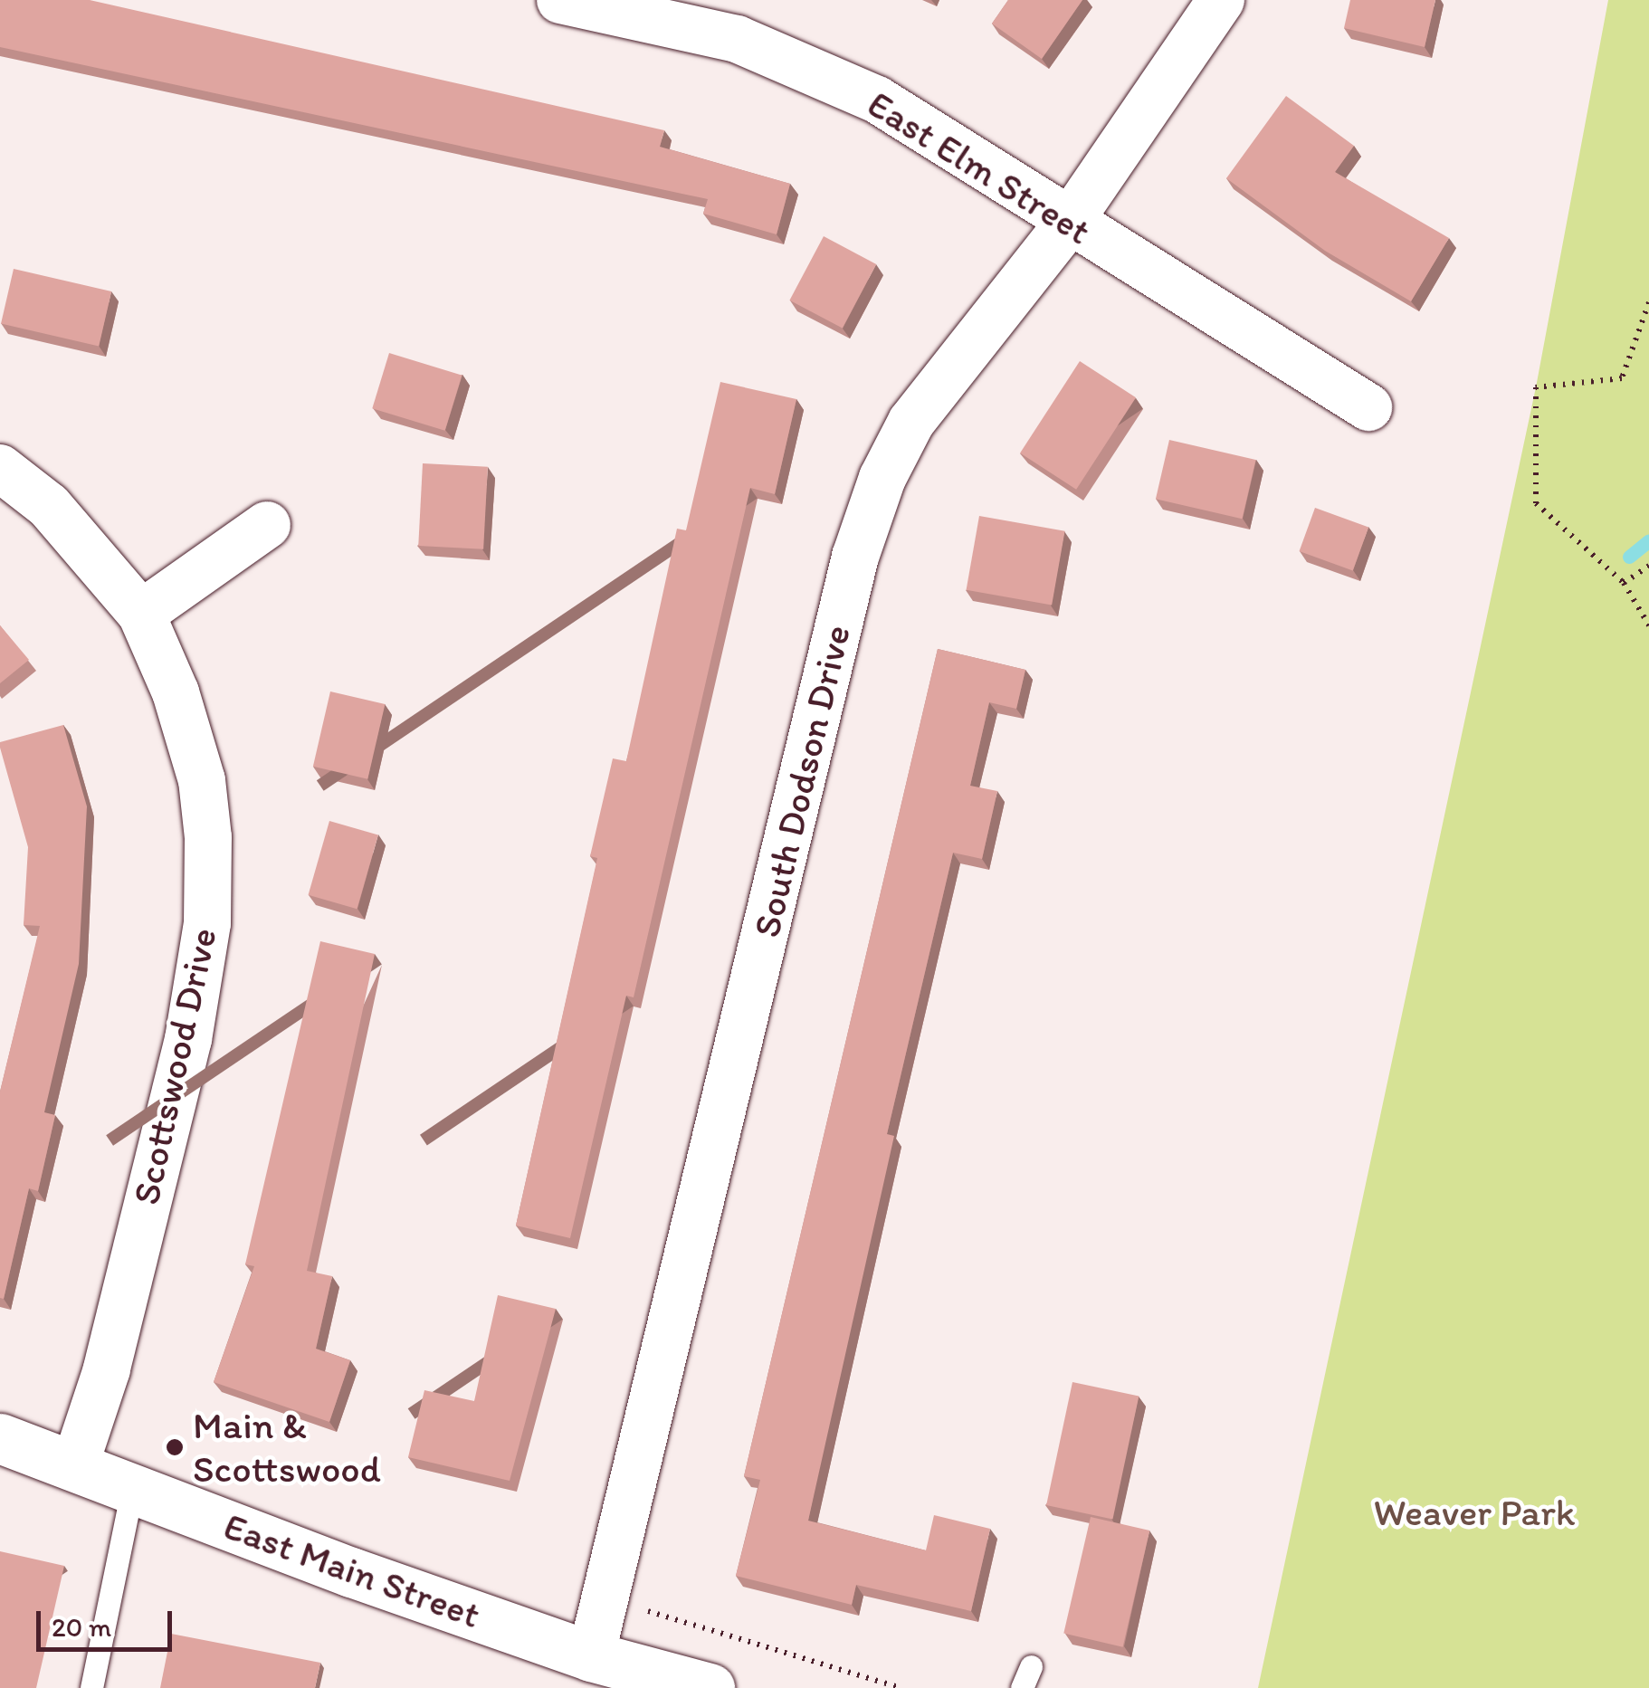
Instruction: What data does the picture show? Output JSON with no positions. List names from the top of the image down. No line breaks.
{"streets":{"main road":["East Main Street"],"street":["East Elm Street","South Dodson Drive","Scottswood Drive"]},"crossings":[["East Elm Street","South Dodson Drive"],["South Dodson Drive","East Main Street"],["Scottswood Drive","East Main Street"]],"parks":["Weaver Park"],"places":["Main & Scottswood"],"scale_bar":"20 m"}
